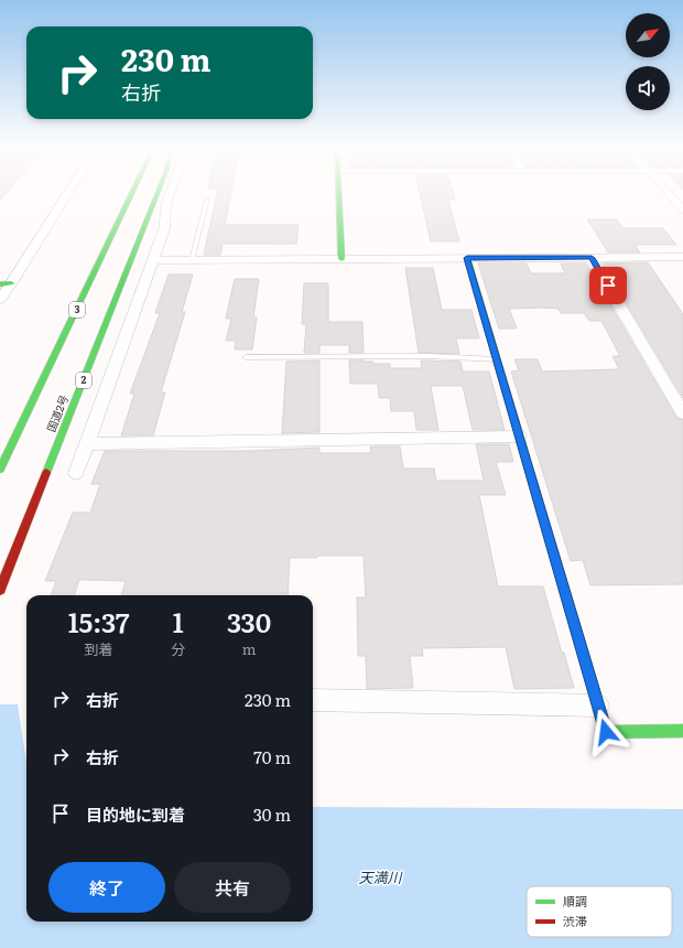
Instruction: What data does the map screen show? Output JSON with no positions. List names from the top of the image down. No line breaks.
{"streets":{"main road":["3","2","国道2号"]},"water":["天満川"],"legend":["順調","渋滞"],"north":"top right","page":{"turn":["230 m","右折"],"eta":["15:37","到着","1","分","330","m"],"list":[{"name":"右折","value":"230 m"},{"name":"右折","value":"70 m"},{"name":"目的地に到着","value":"30 m"}],"buttons":["終了","共有"]}}
